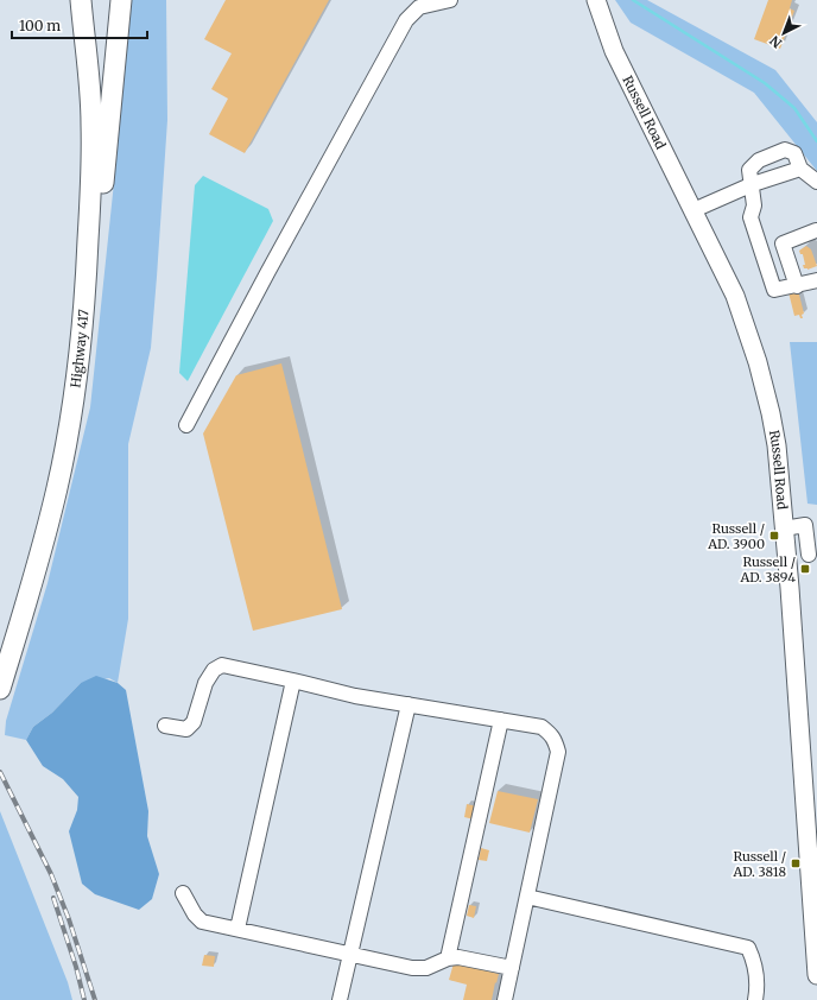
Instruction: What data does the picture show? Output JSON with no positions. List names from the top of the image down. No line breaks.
{"streets":{"highway":["Highway 417"],"main road":["Russell Road"]},"places":{"transit":["Russell / AD. 3900","Russell / AD. 3894","Russell / AD. 3818"]},"scale_bar":"100 m","north":"bottom left"}
